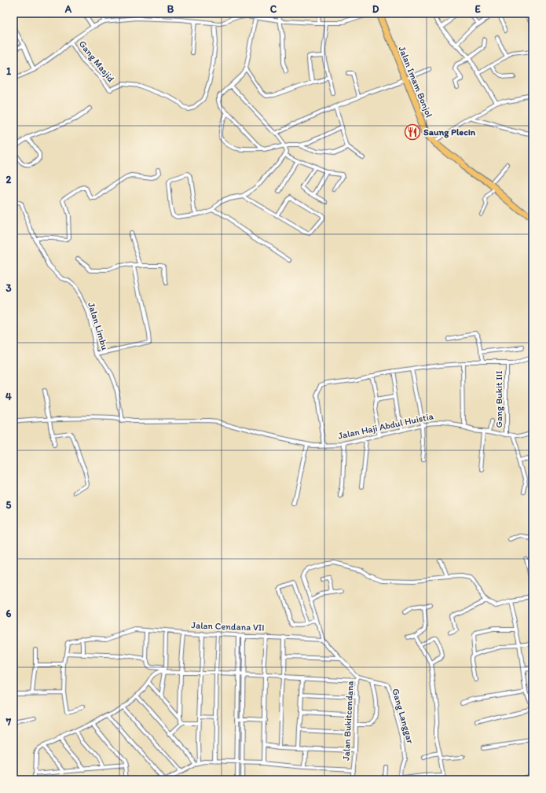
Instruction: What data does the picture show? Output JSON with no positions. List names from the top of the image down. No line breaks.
{"streets":{"highway":["Jalan Imam Bonjol"],"street":["Gang Masjid","Jalan Limbu","Gang Bukit III","Jalan Haji Abdul Huistia","Jalan Cendana VII","Gang Langgar","Jalan Bukitcendana"]},"crossings":[["Jalan Limbu","Jalan Haji Abdul Huistia"],["Gang Bukit III","Jalan Haji Abdul Huistia"],["Jalan Cendana VII","Jalan Bukitcendana"],["Gang Langgar","Jalan Bukitcendana"]],"places":{"restaurant":["Saung Plecin"]},"grid":{"columns":["A","B","C","D","E"],"rows":["1","2","3","4","5","6","7"]}}
